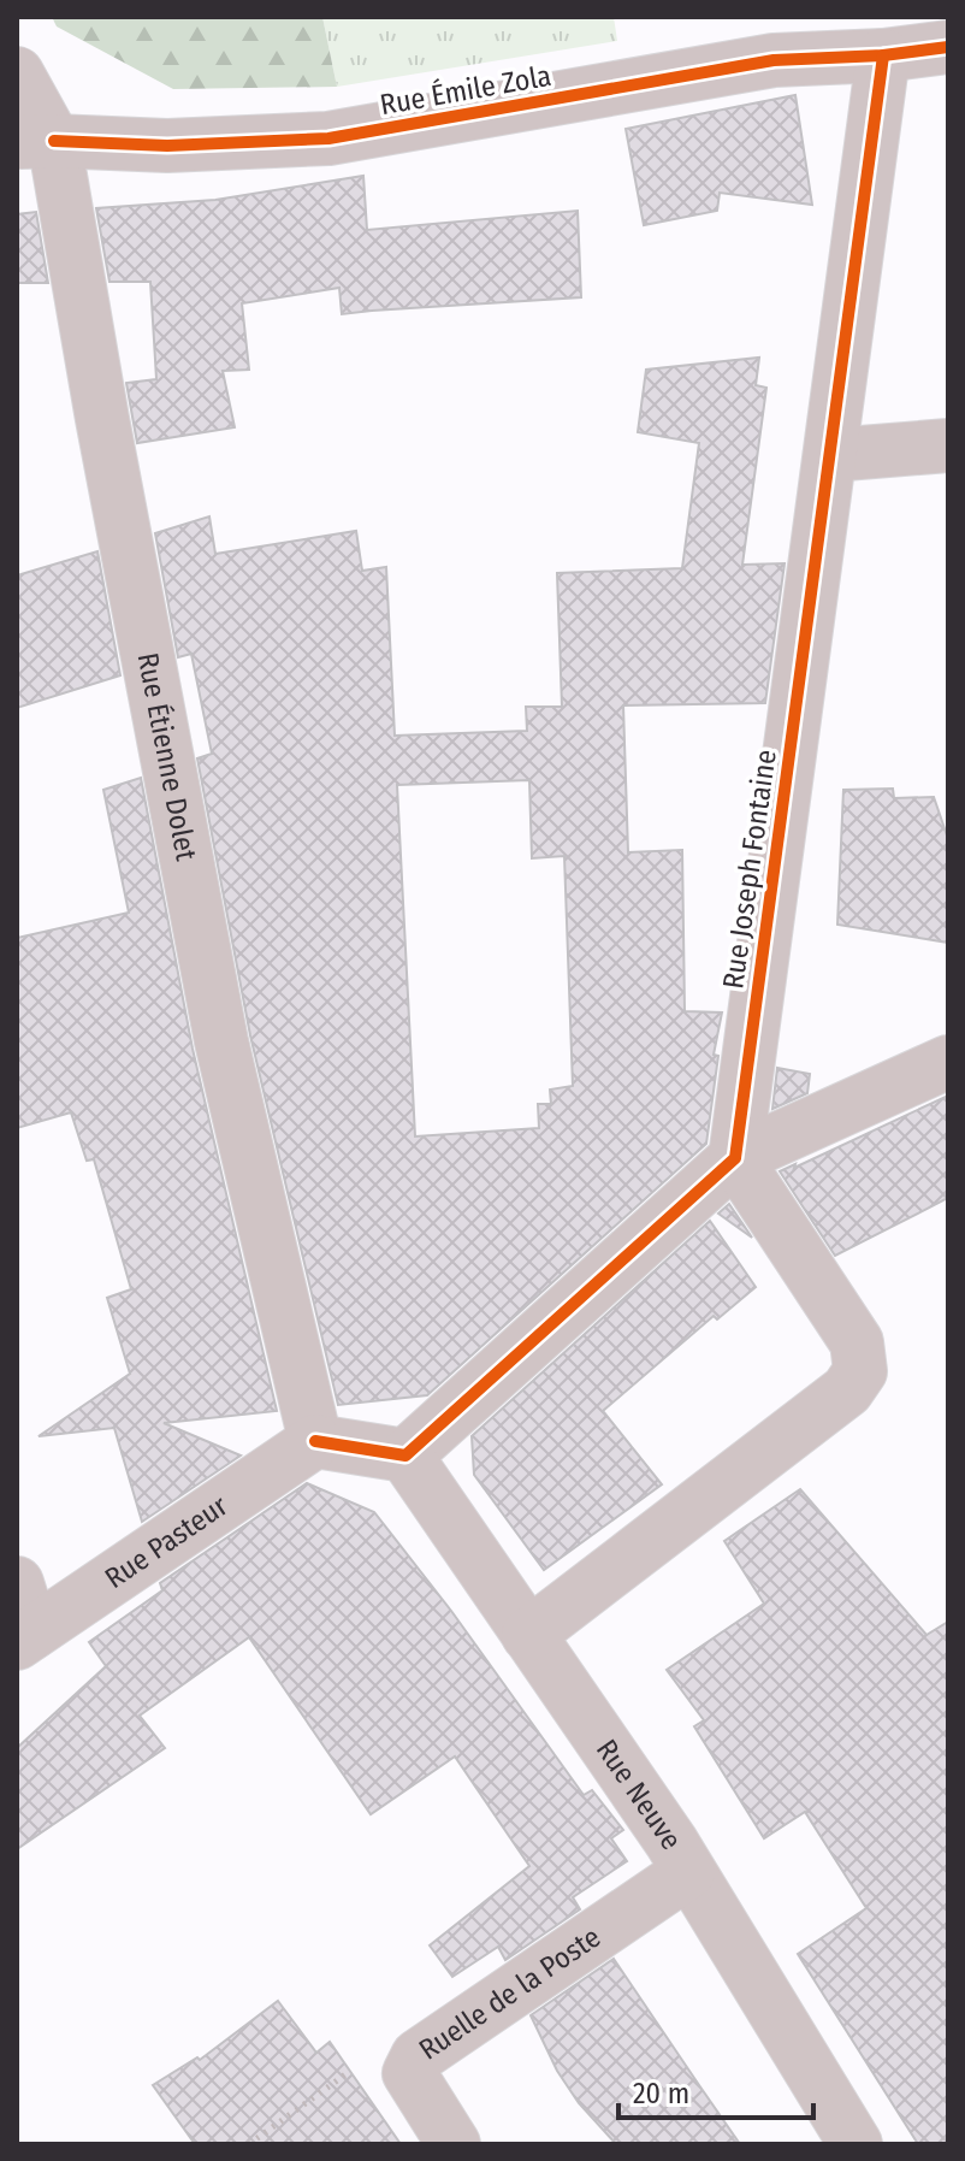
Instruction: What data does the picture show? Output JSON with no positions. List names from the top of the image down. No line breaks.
{"streets":{"street":["Rue Émile Zola","Rue Étienne Dolet","Rue Joseph Fontaine","Rue Pasteur","Rue Neuve","Ruelle de la Poste"]},"crossings":[["Rue Émile Zola","Rue Étienne Dolet"],["Rue Émile Zola","Rue Joseph Fontaine"],["Rue Étienne Dolet","Rue Pasteur"],["Rue Neuve","Ruelle de la Poste"]],"scale_bar":"20 m"}
